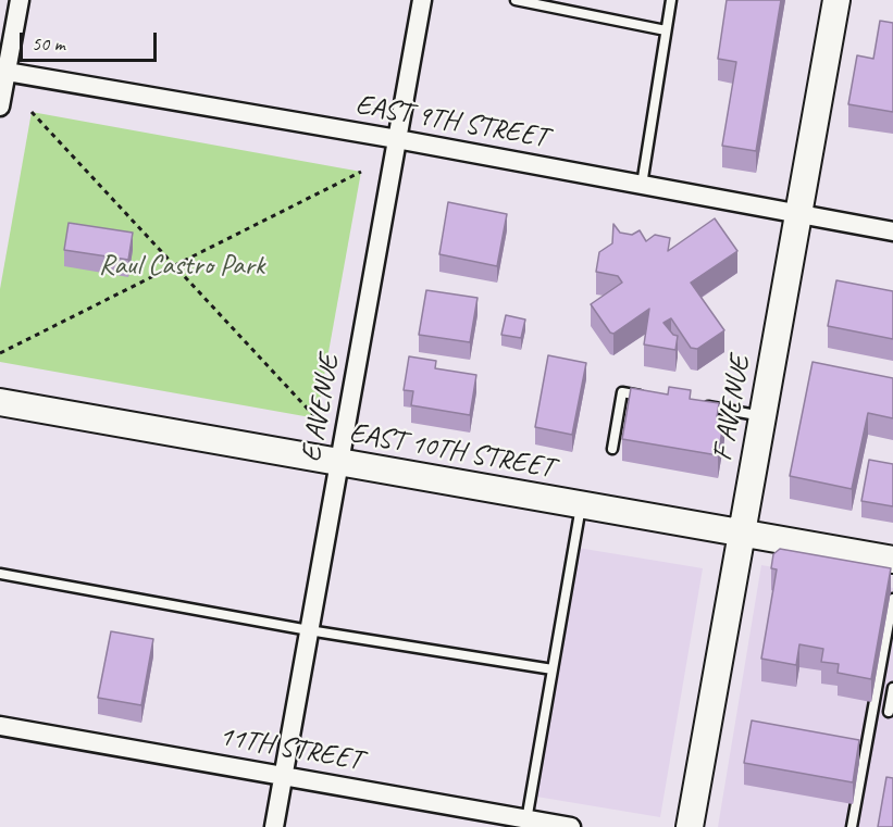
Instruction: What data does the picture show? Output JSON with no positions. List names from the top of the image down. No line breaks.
{"streets":{"main road":["F AVENUE","EAST 10TH STREET"],"street":["EAST 9TH STREET","E AVENUE","11TH STREET"]},"crossings":[["EAST 9TH STREET","E AVENUE"],["EAST 9TH STREET","F AVENUE"],["E AVENUE","EAST 10TH STREET"],["E AVENUE","11TH STREET"],["F AVENUE","EAST 10TH STREET"]],"parks":["Raul Castro Park"],"scale_bar":"50 m"}
